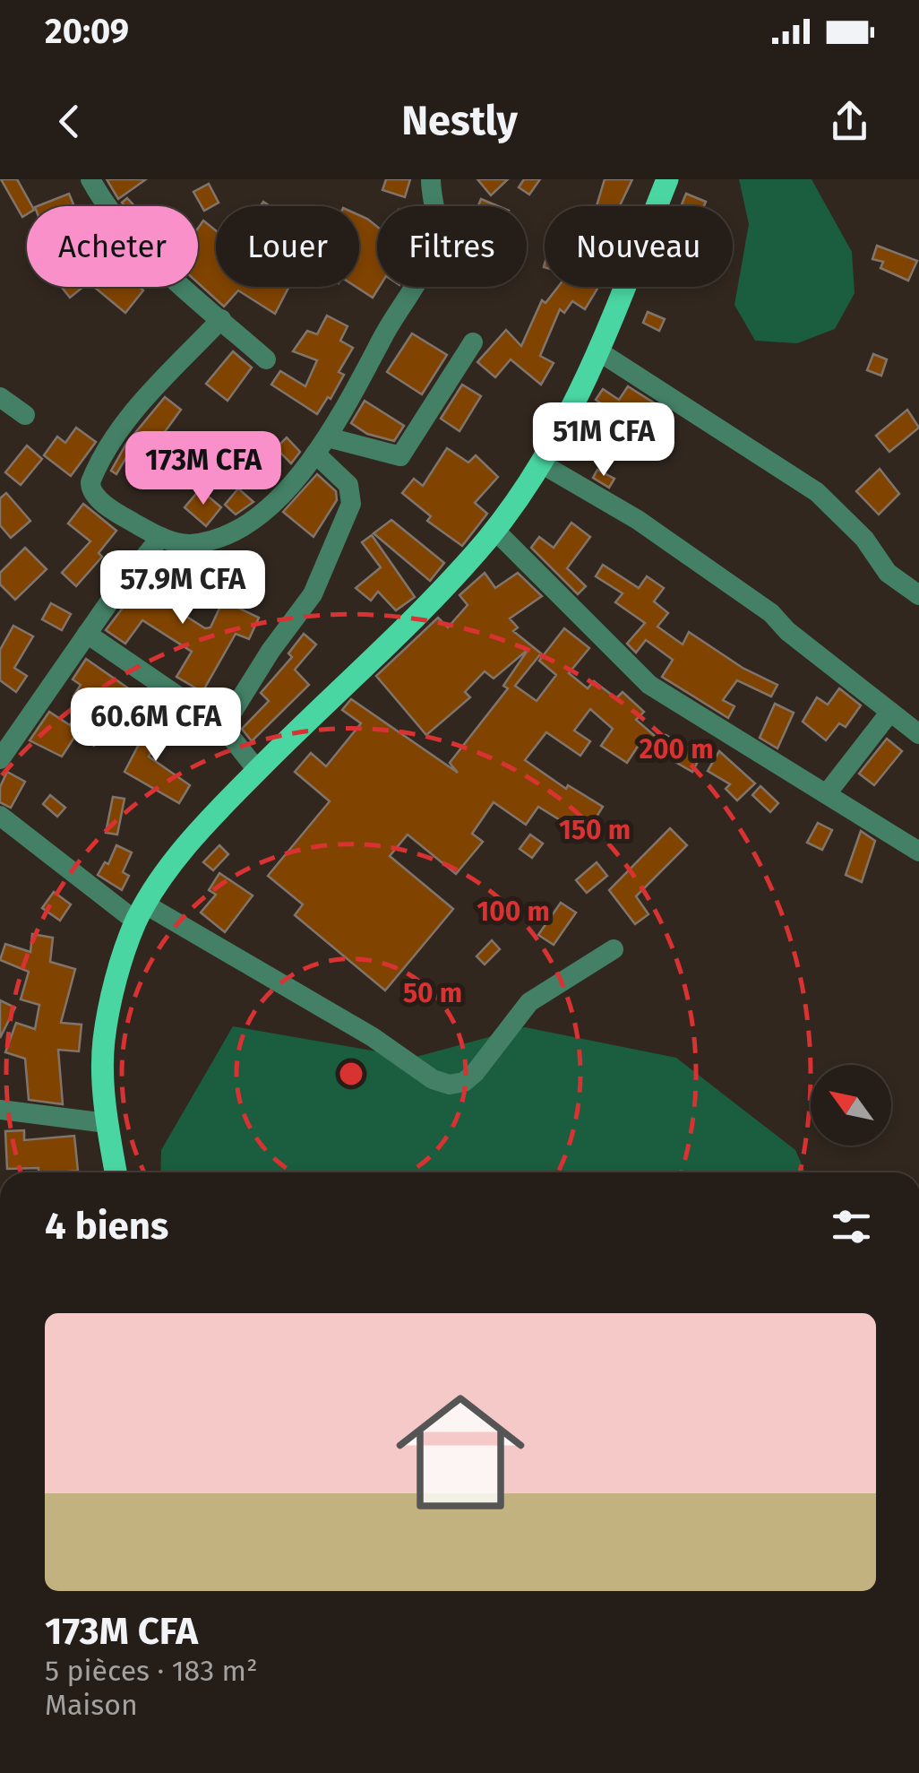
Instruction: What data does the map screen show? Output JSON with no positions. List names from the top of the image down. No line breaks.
{"north":"top left","page":{"status":"20:09","header":"Nestly","chip":["Acheter","Louer","Filtres","Nouveau"],"price":["51M CFA","173M CFA","57.9M CFA","60.6M CFA"],"heading":"4 biens","list":[{"name":"173M CFA","note":"5 pièces · 183 m² · Maison"}]},"rings":["200 m","150 m","100 m","50 m"]}
